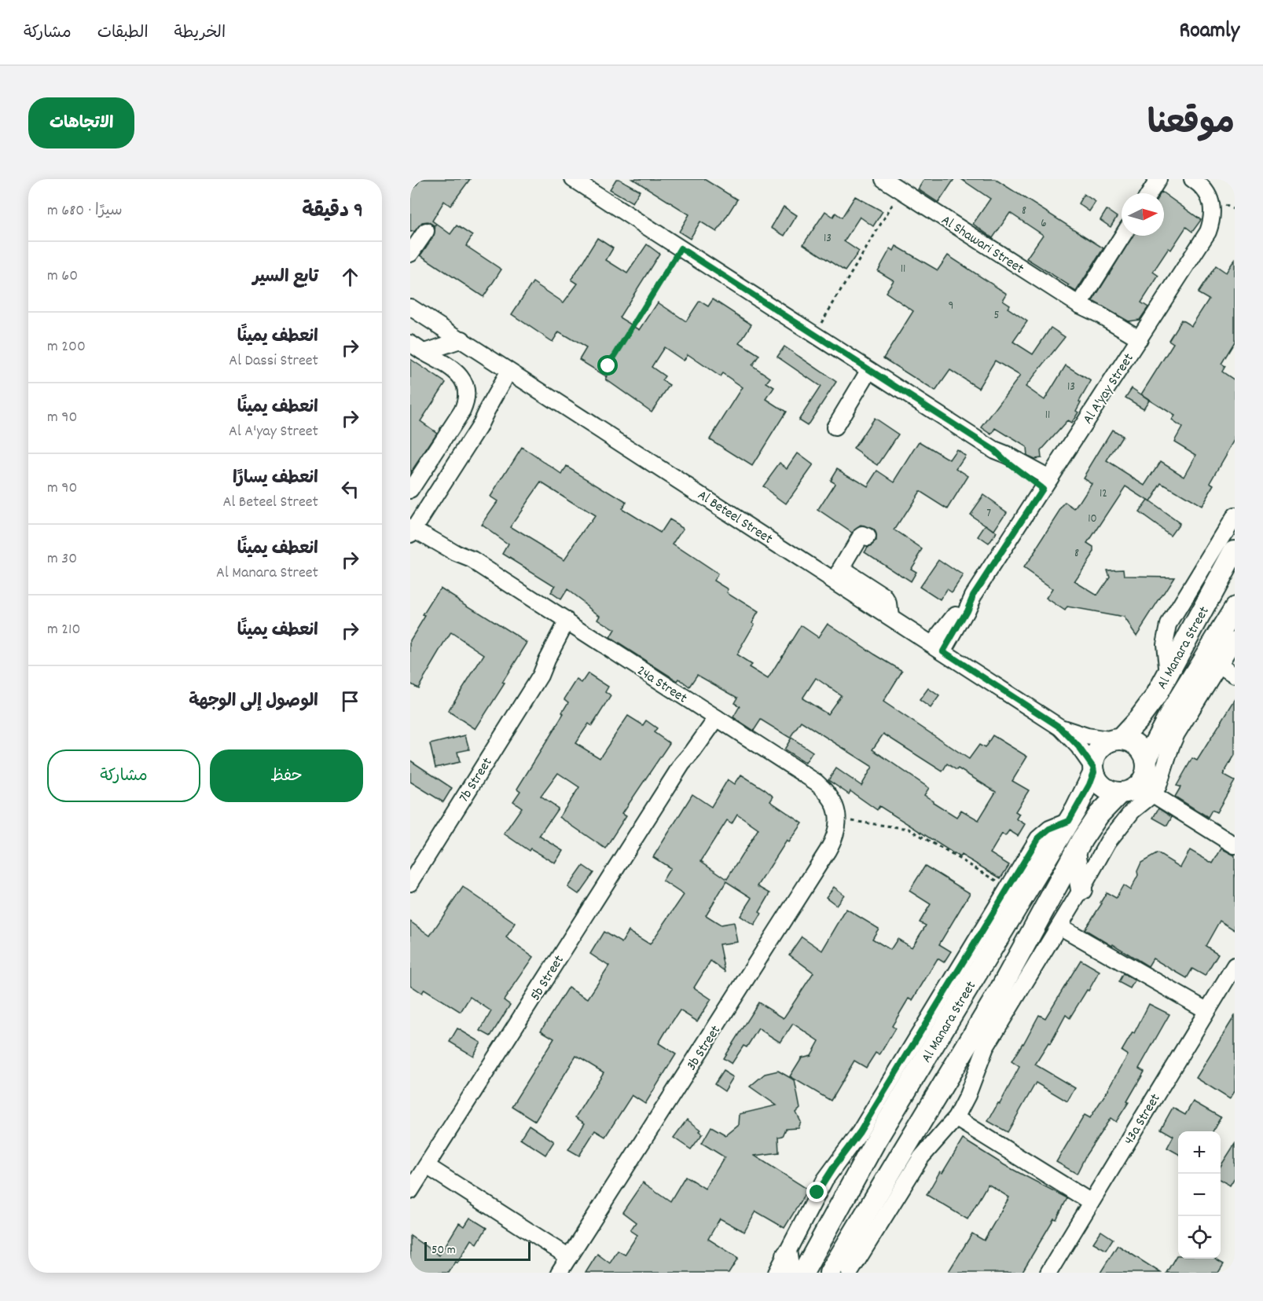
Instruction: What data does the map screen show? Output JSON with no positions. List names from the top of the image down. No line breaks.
{"streets":{"main road":["Al Manara Street"],"street":["Al Shawari Street","Al A'yay Street","Al Beteel Street","24a Street","7b Street","5b Street","3b Street","43a Street"]},"crossings":[["Al Shawari Street","Al A'yay Street"],["Al A'yay Street","Al Beteel Street"],["Al Beteel Street","Al Manara Street"],["24a Street","7b Street"],["24a Street","5b Street"],["24a Street","3b Street"]],"house_numbers":["8","6","13","11","9","5","13","11","12","7","10","8"],"scale_bar":"50 m","north":"right","page":{"header":"Roamly","nav":["الخريطة","الطبقات","مشاركة"],"title":"موقعنا","buttons":["الاتجاهات",["حفظ","مشاركة"]],"heading":["9 دقيقة","سيرًا · 680 m"],"list":[["تابع السير","60 m"],["انعطف يمينًا","Al Dassi Street","200 m"],["انعطف يمينًا","Al A'yay Street","90 m"],["انعطف يسارًا","Al Beteel Street","90 m"],["انعطف يمينًا","Al Manara Street","30 m"],["انعطف يمينًا","210 m"],"الوصول إلى الوجهة"],"map_buttons":["+","−"],"scale":"50 m"}}
